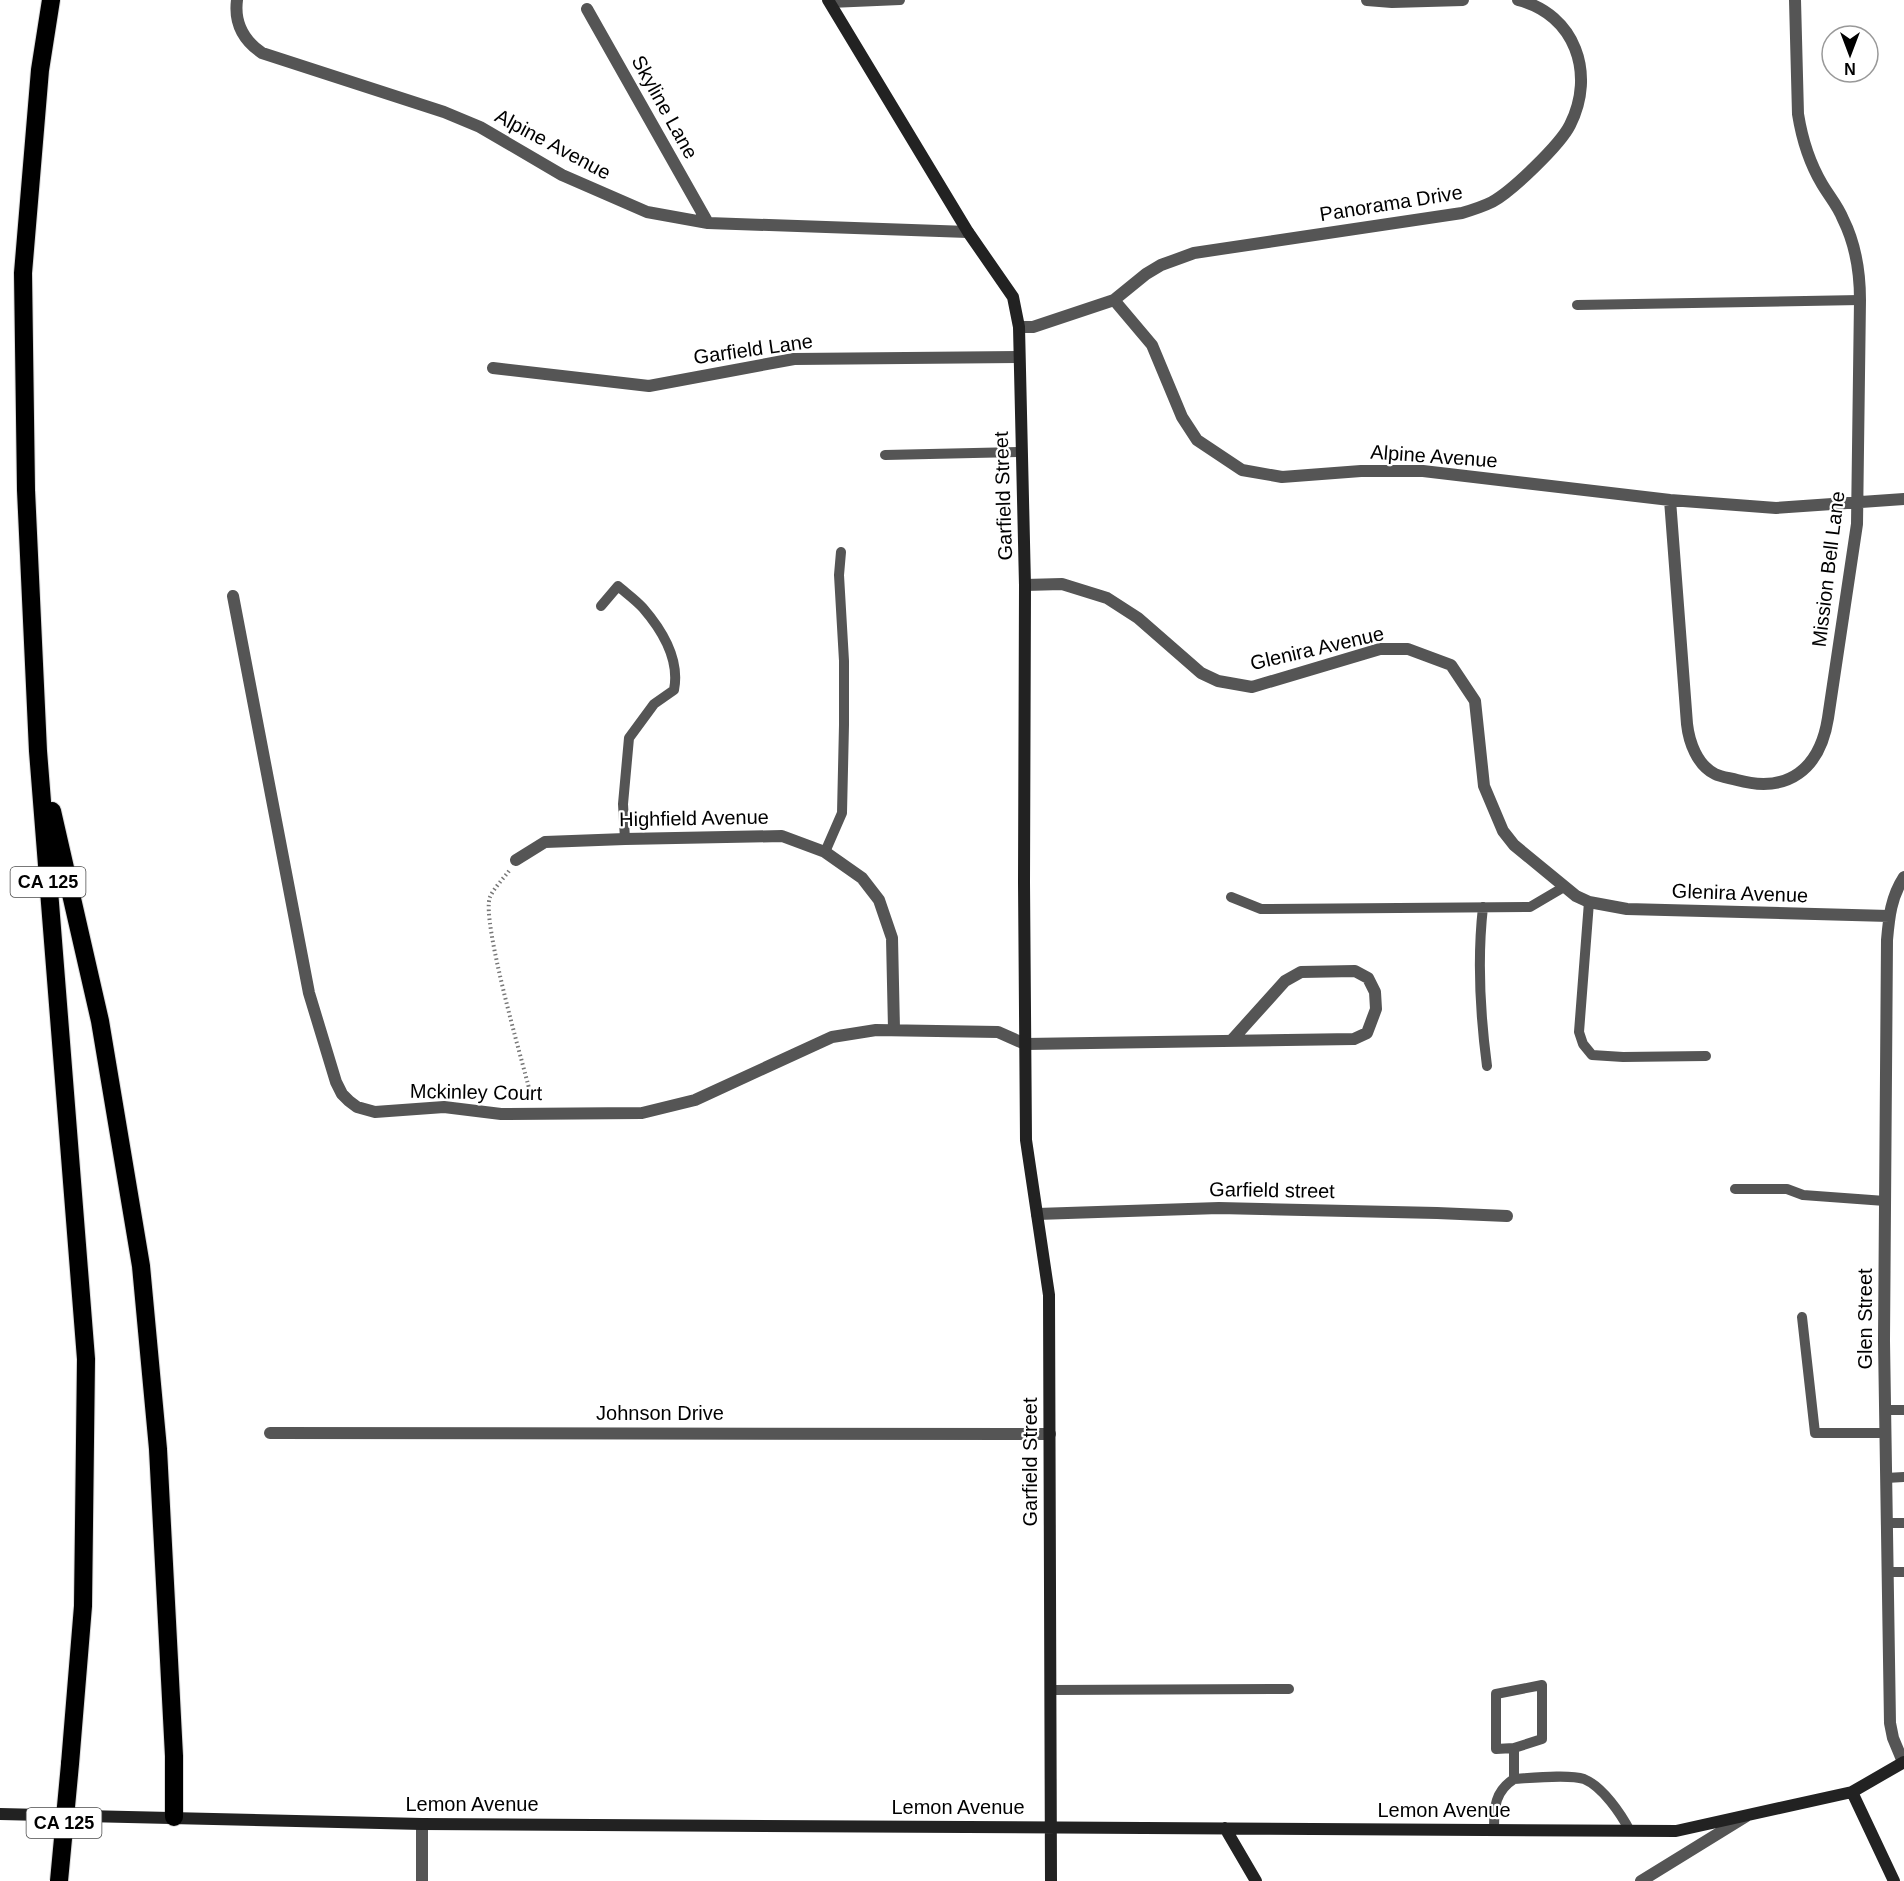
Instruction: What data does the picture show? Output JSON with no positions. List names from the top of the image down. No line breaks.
{"streets":{"highway":["CA 125"],"street":["Skyline Lane","Alpine Avenue","Panorama Drive","Garfield Lane","Garfield Street","Mission Bell Lane","Glenira Avenue","Highfield Avenue","Mckinley Court","Garfield street","Glen Street","Johnson Drive","Lemon Avenue"]},"crossings":[["Skyline Lane","Alpine Avenue"],["Alpine Avenue","Panorama Drive"],["Alpine Avenue","Garfield Street"],["Alpine Avenue","Mission Bell Lane"],["Garfield Lane","Garfield Street"],["Garfield Street","Glenira Avenue"],["Garfield Street","Garfield street"],["Garfield Street","Johnson Drive"],["Garfield Street","Lemon Avenue"],["Glenira Avenue","Glen Street"],["Highfield Avenue","Mckinley Court"],["Glen Street","Lemon Avenue"]],"north":"bottom"}
